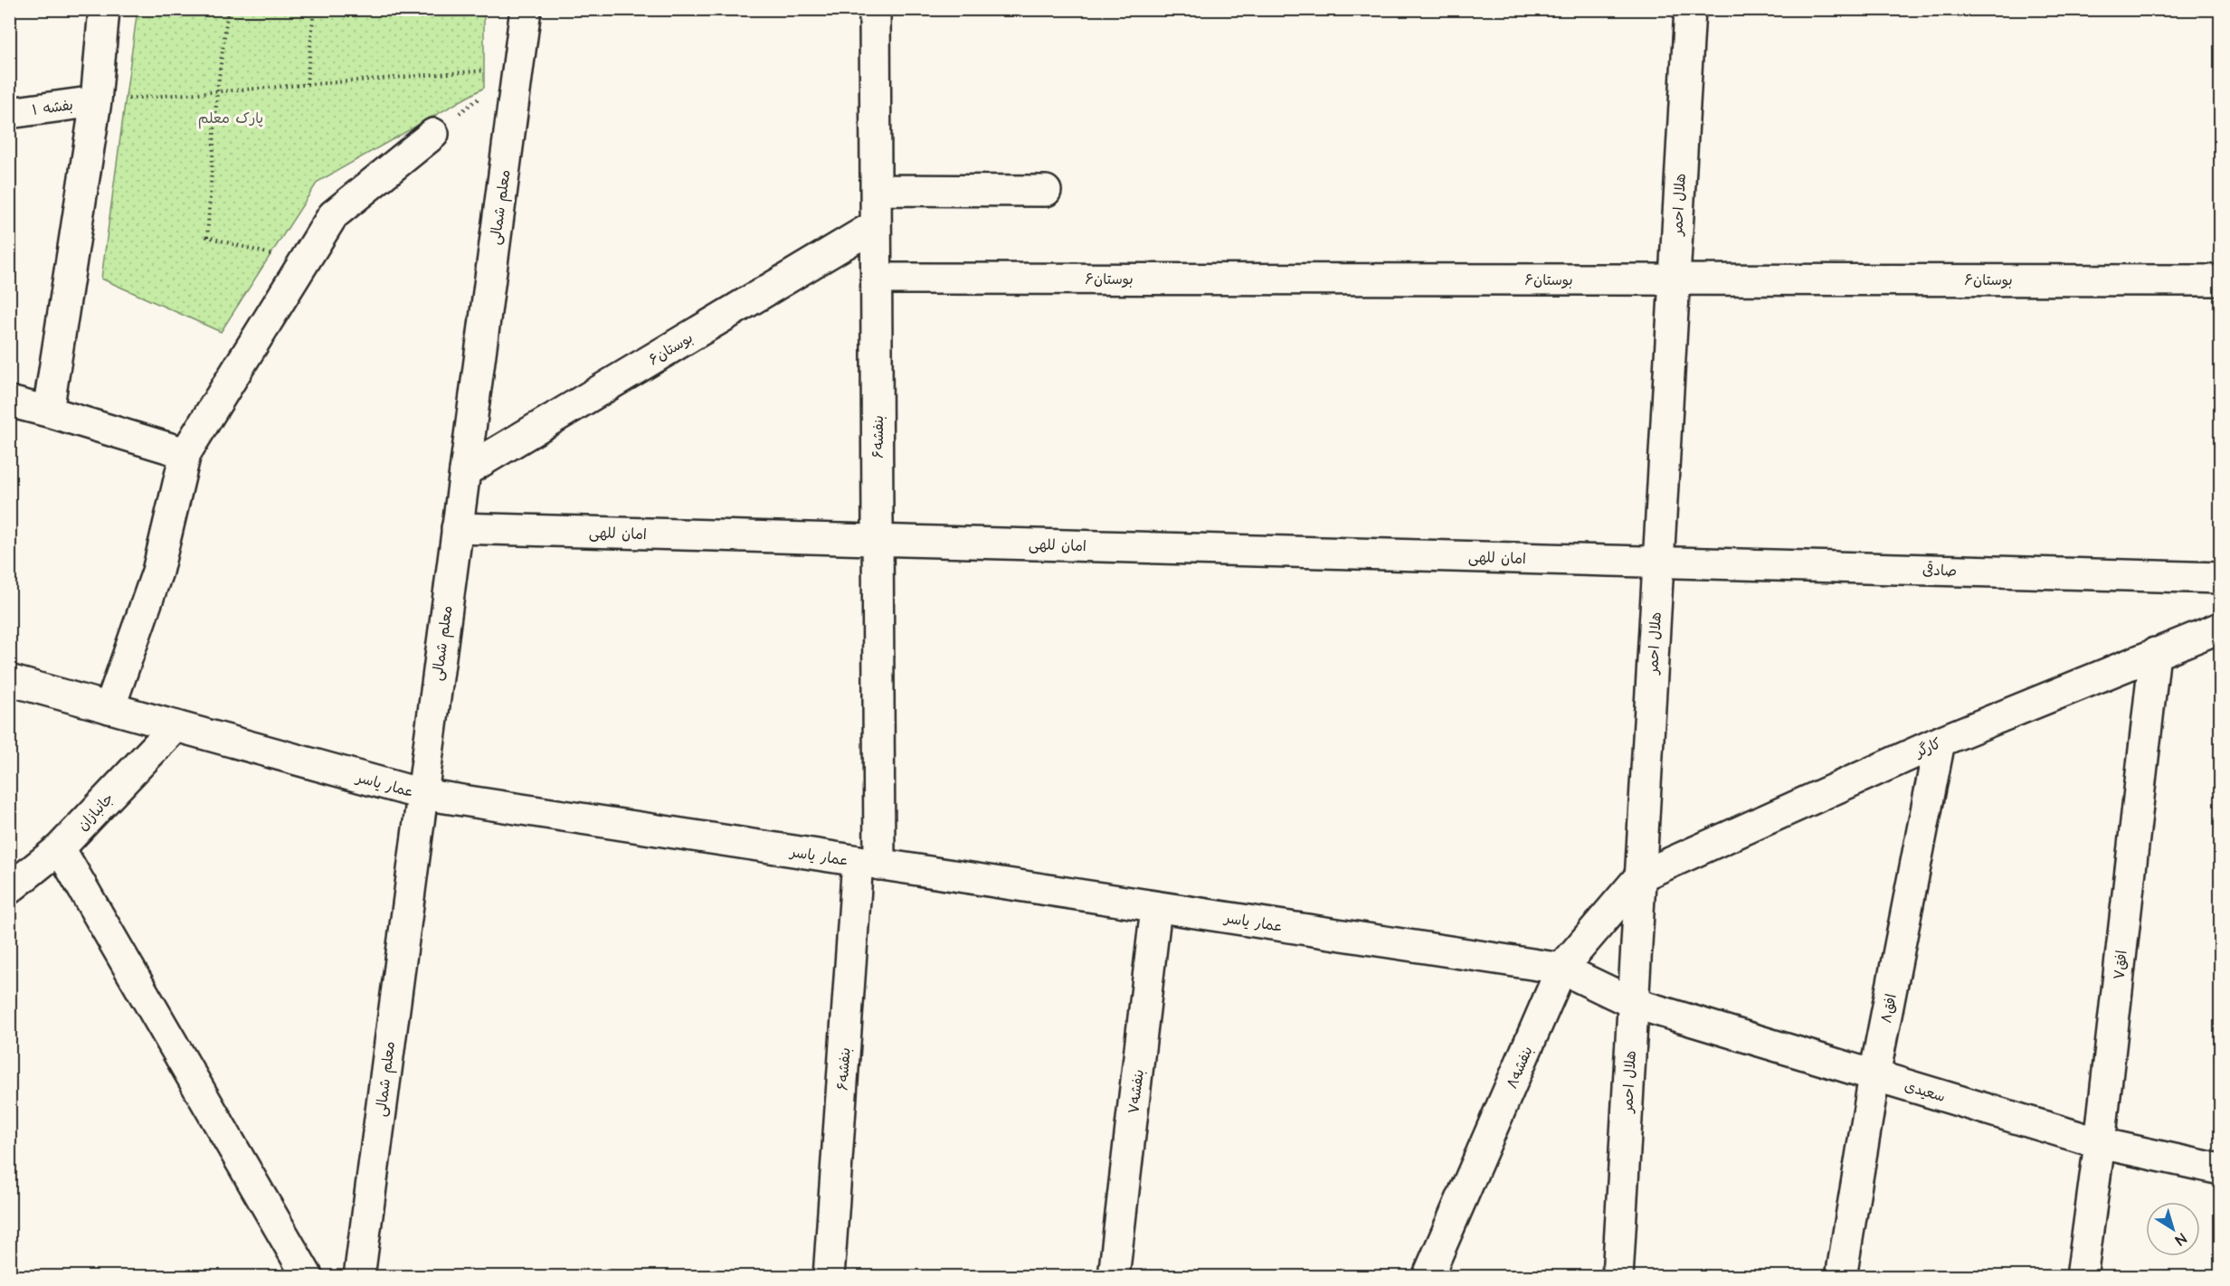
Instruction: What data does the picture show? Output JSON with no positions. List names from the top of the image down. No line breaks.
{"streets":{"street":["بفشه ۱","هلال احمر","معلم شمالی","بوستان۶","بنفشه۶","امان للهی","صادقی","کارگر","عمار یاسر","جانبازان","افق۷","افق۸","بنفشه۸","سعیدی","بنفشه۷"]},"crossings":[["هلال احمر","بوستان۶"],["هلال احمر","امان للهی"],["هلال احمر","صادقی"],["هلال احمر","کارگر"],["هلال احمر","عمار یاسر"],["هلال احمر","بنفشه۸"],["هلال احمر","سعیدی"],["معلم شمالی","بوستان۶"],["معلم شمالی","امان للهی"],["معلم شمالی","عمار یاسر"],["بوستان۶","بنفشه۶"],["بنفشه۶","امان للهی"],["بنفشه۶","عمار یاسر"],["امان للهی","صادقی"],["کارگر","افق۷"],["کارگر","افق۸"],["کارگر","بنفشه۸"],["عمار یاسر","جانبازان"],["عمار یاسر","بنفشه۸"],["عمار یاسر","سعیدی"],["عمار یاسر","بنفشه۷"],["افق۷","سعیدی"],["افق۸","سعیدی"]],"parks":["پارک معلم"],"north":"bottom right"}
